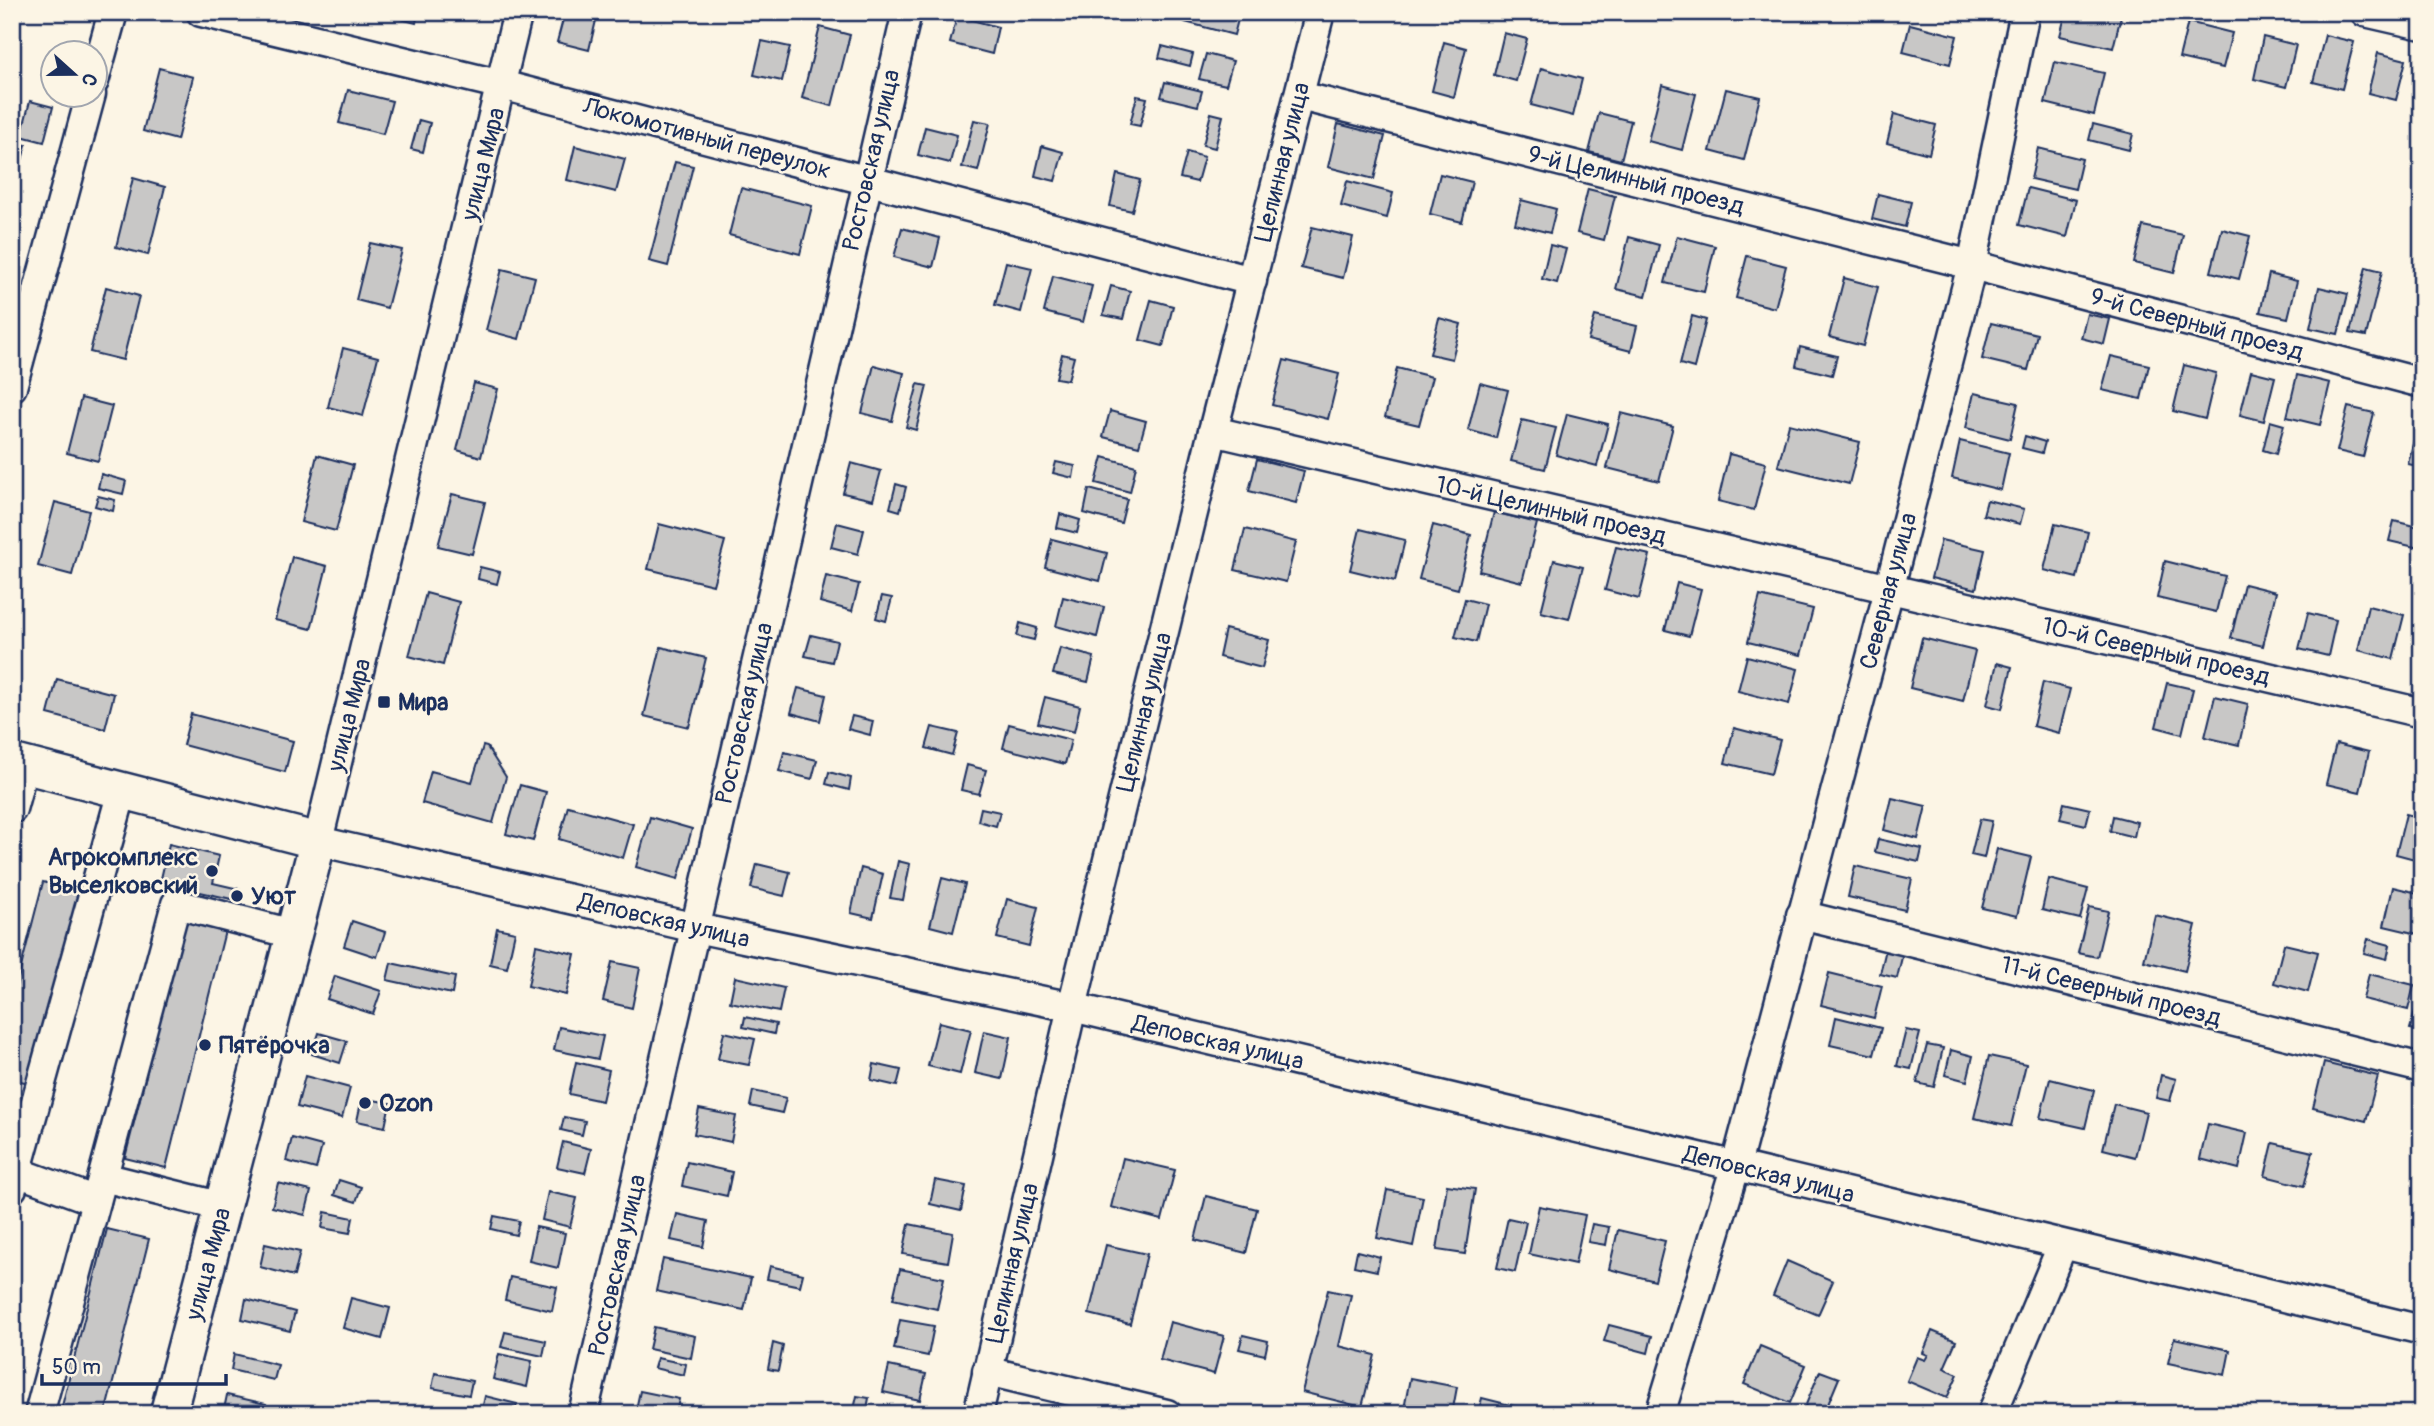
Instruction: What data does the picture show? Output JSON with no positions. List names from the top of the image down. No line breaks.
{"streets":{"main road":["улица Мира","Деповская улица"],"street":["Локомотивный переулок","Ростовская улица","Целинная улица","9-й Целинный проезд","9-й Северный проезд","10-й Целинный проезд","Северная улица","10-й Северный проезд","11-й Северный проезд"]},"crossings":[["Локомотивный переулок","Ростовская улица"],["Локомотивный переулок","Целинная улица"],["Локомотивный переулок","улица Мира"],["Ростовская улица","Деповская улица"],["Целинная улица","9-й Целинный проезд"],["Целинная улица","10-й Целинный проезд"],["Целинная улица","Деповская улица"],["улица Мира","Деповская улица"],["9-й Целинный проезд","9-й Северный проезд"],["9-й Целинный проезд","Северная улица"],["9-й Северный проезд","Северная улица"],["10-й Целинный проезд","Северная улица"],["10-й Целинный проезд","10-й Северный проезд"],["Северная улица","10-й Северный проезд"],["Северная улица","Деповская улица"],["Северная улица","11-й Северный проезд"]],"places":{"transit":["Мира"],"other":["Агрокомплекс Выселковский","Уют","Пятёрочка","Ozon"]},"scale_bar":"50 m","north":"right"}
